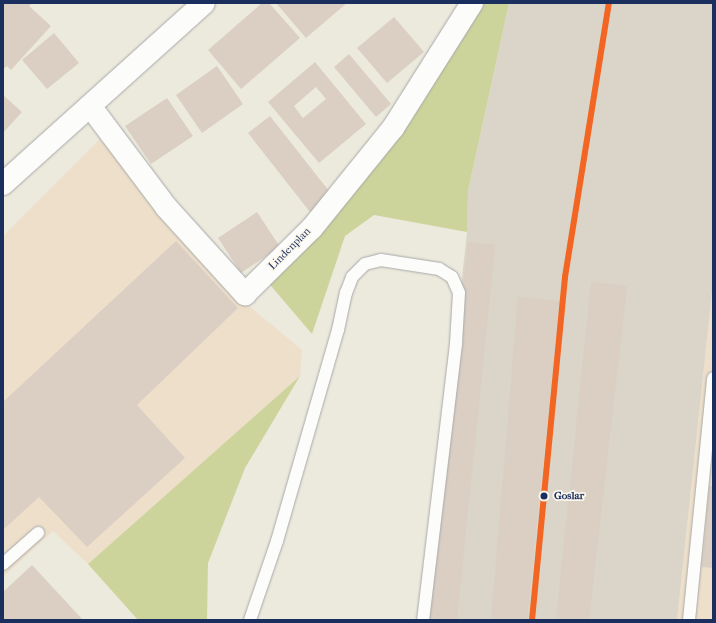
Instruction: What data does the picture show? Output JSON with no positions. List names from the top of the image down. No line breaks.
{"streets":{"street":["Lindenplan"]},"places":["Goslar"]}
